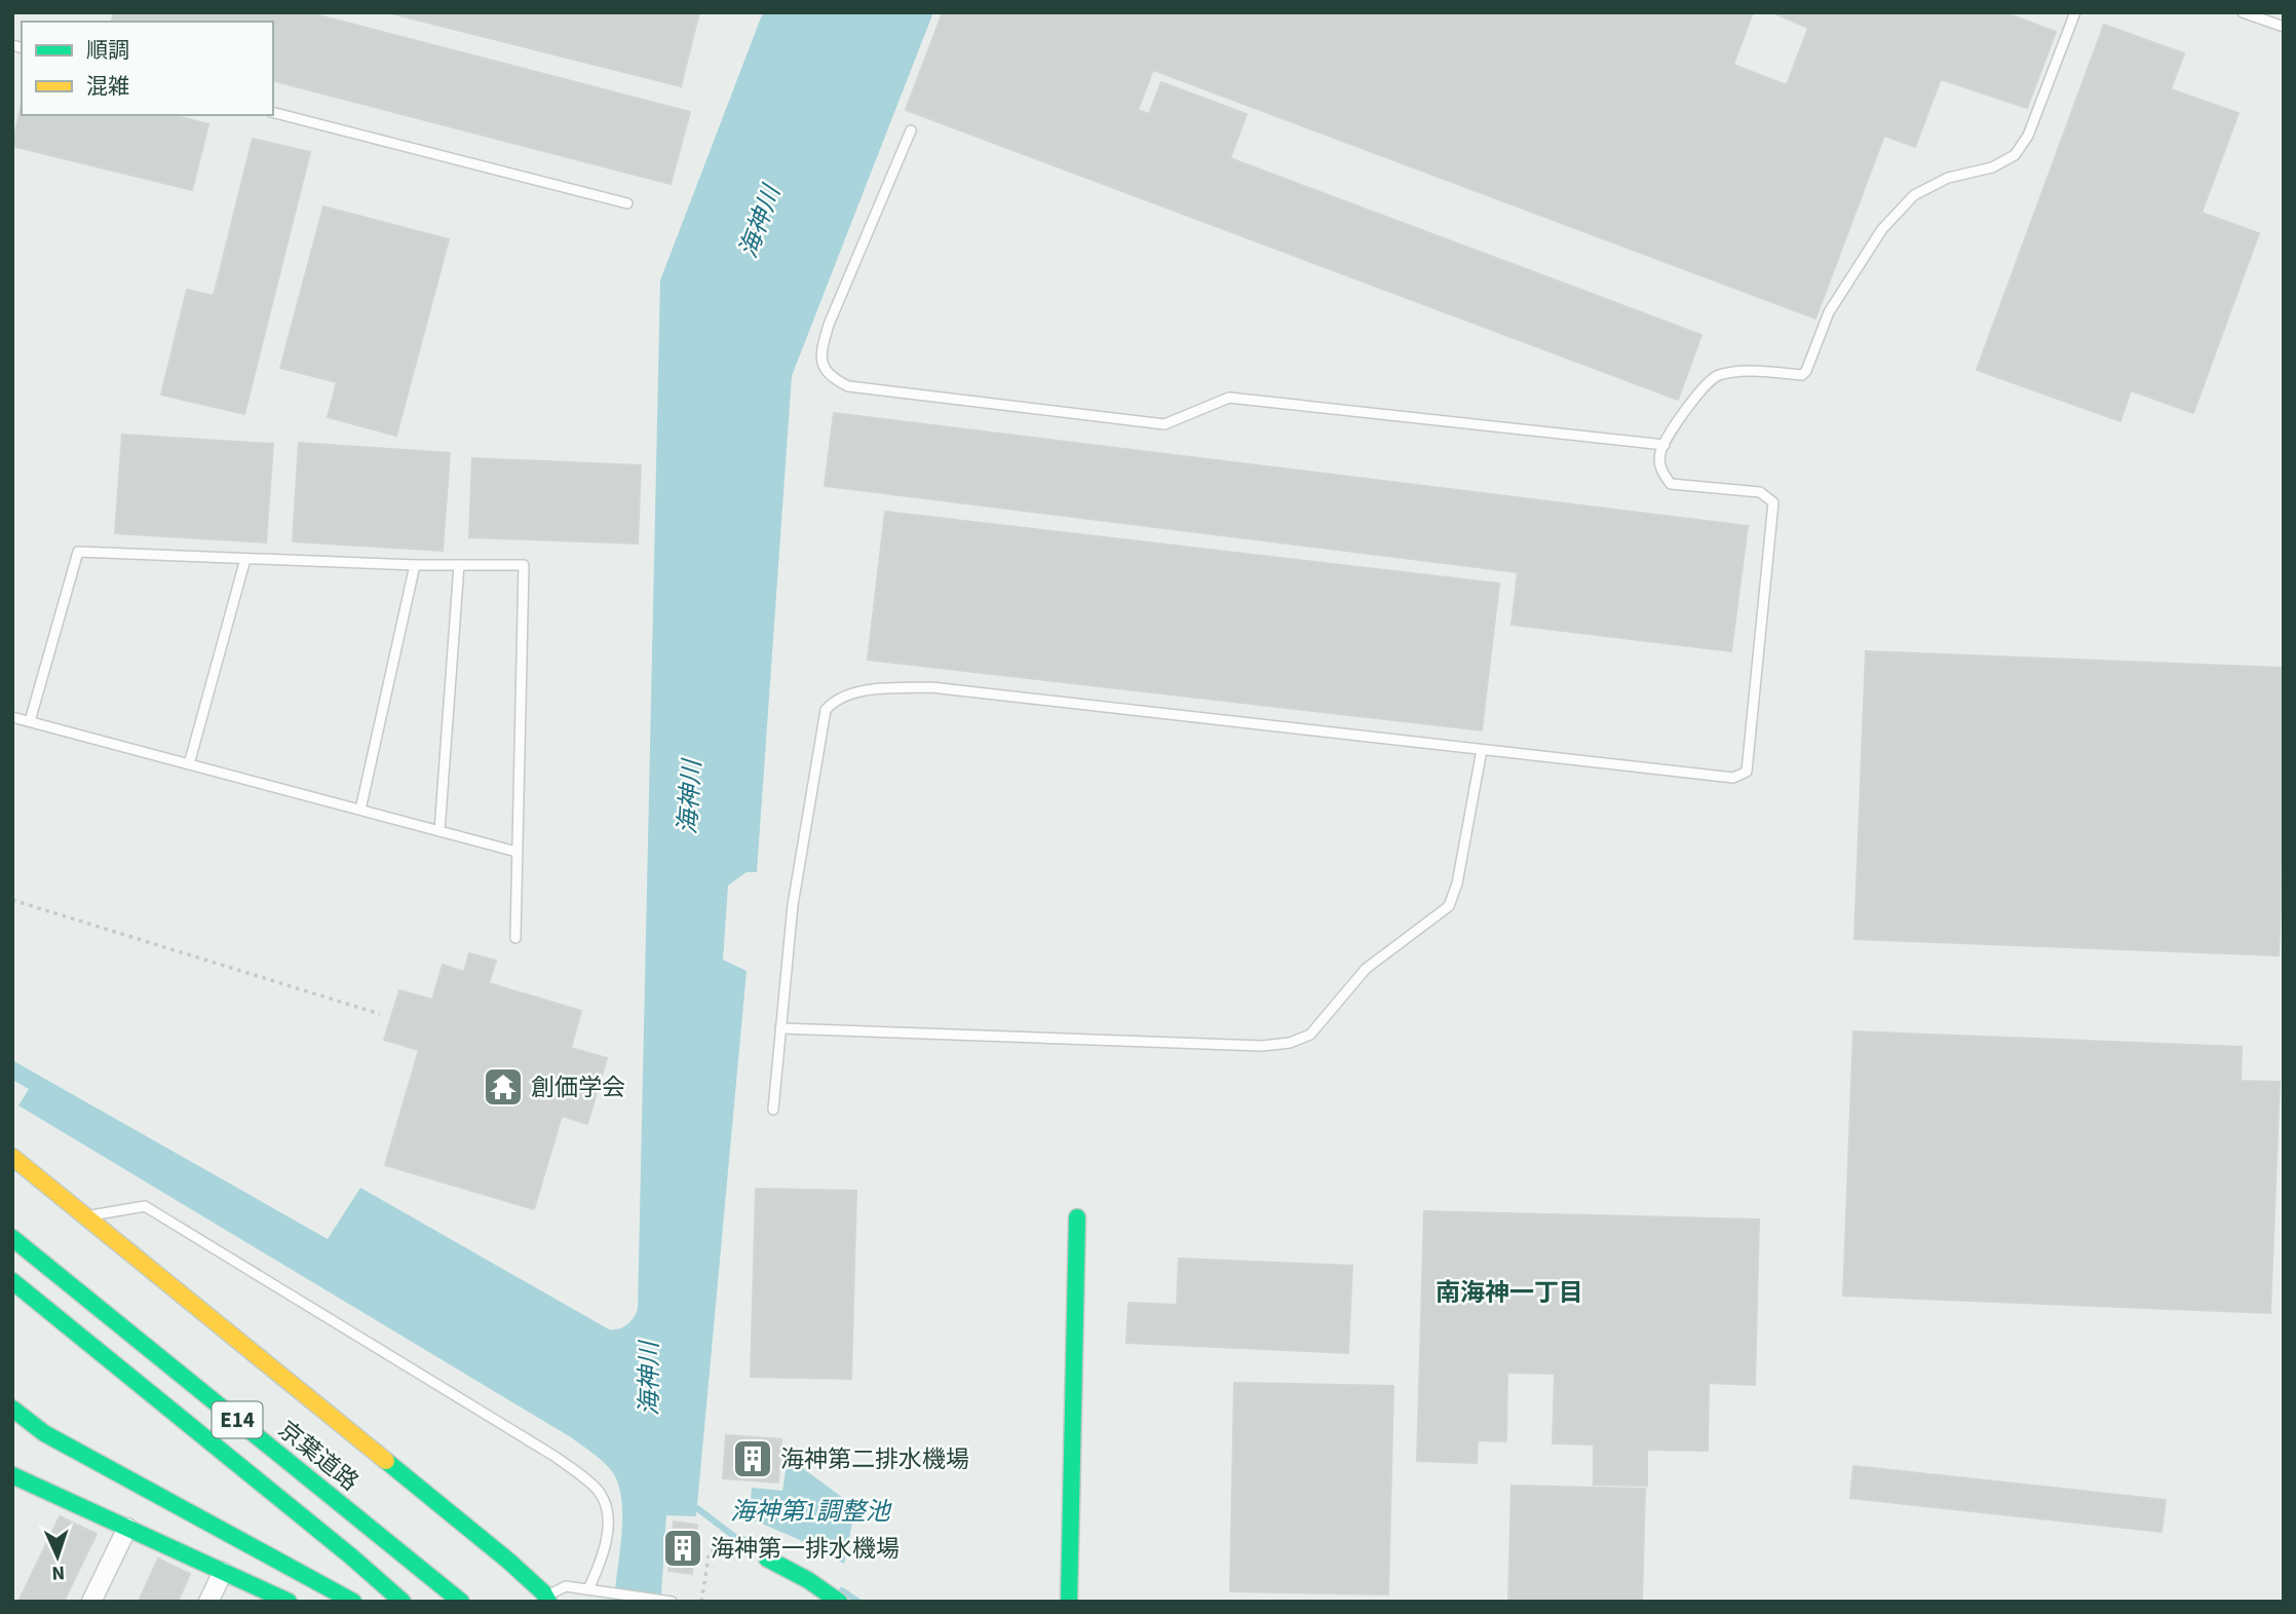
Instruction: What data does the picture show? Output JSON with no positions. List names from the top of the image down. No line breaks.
{"streets":{"main road":["E14","京葉道路"]},"districts":["南海神一丁目"],"water":["海神川","海神第1調整池"],"places":{"temple":["創価学会"],"building":["海神第二排水機場","海神第一排水機場"]},"legend":["順調","混雑"],"north":"bottom"}
